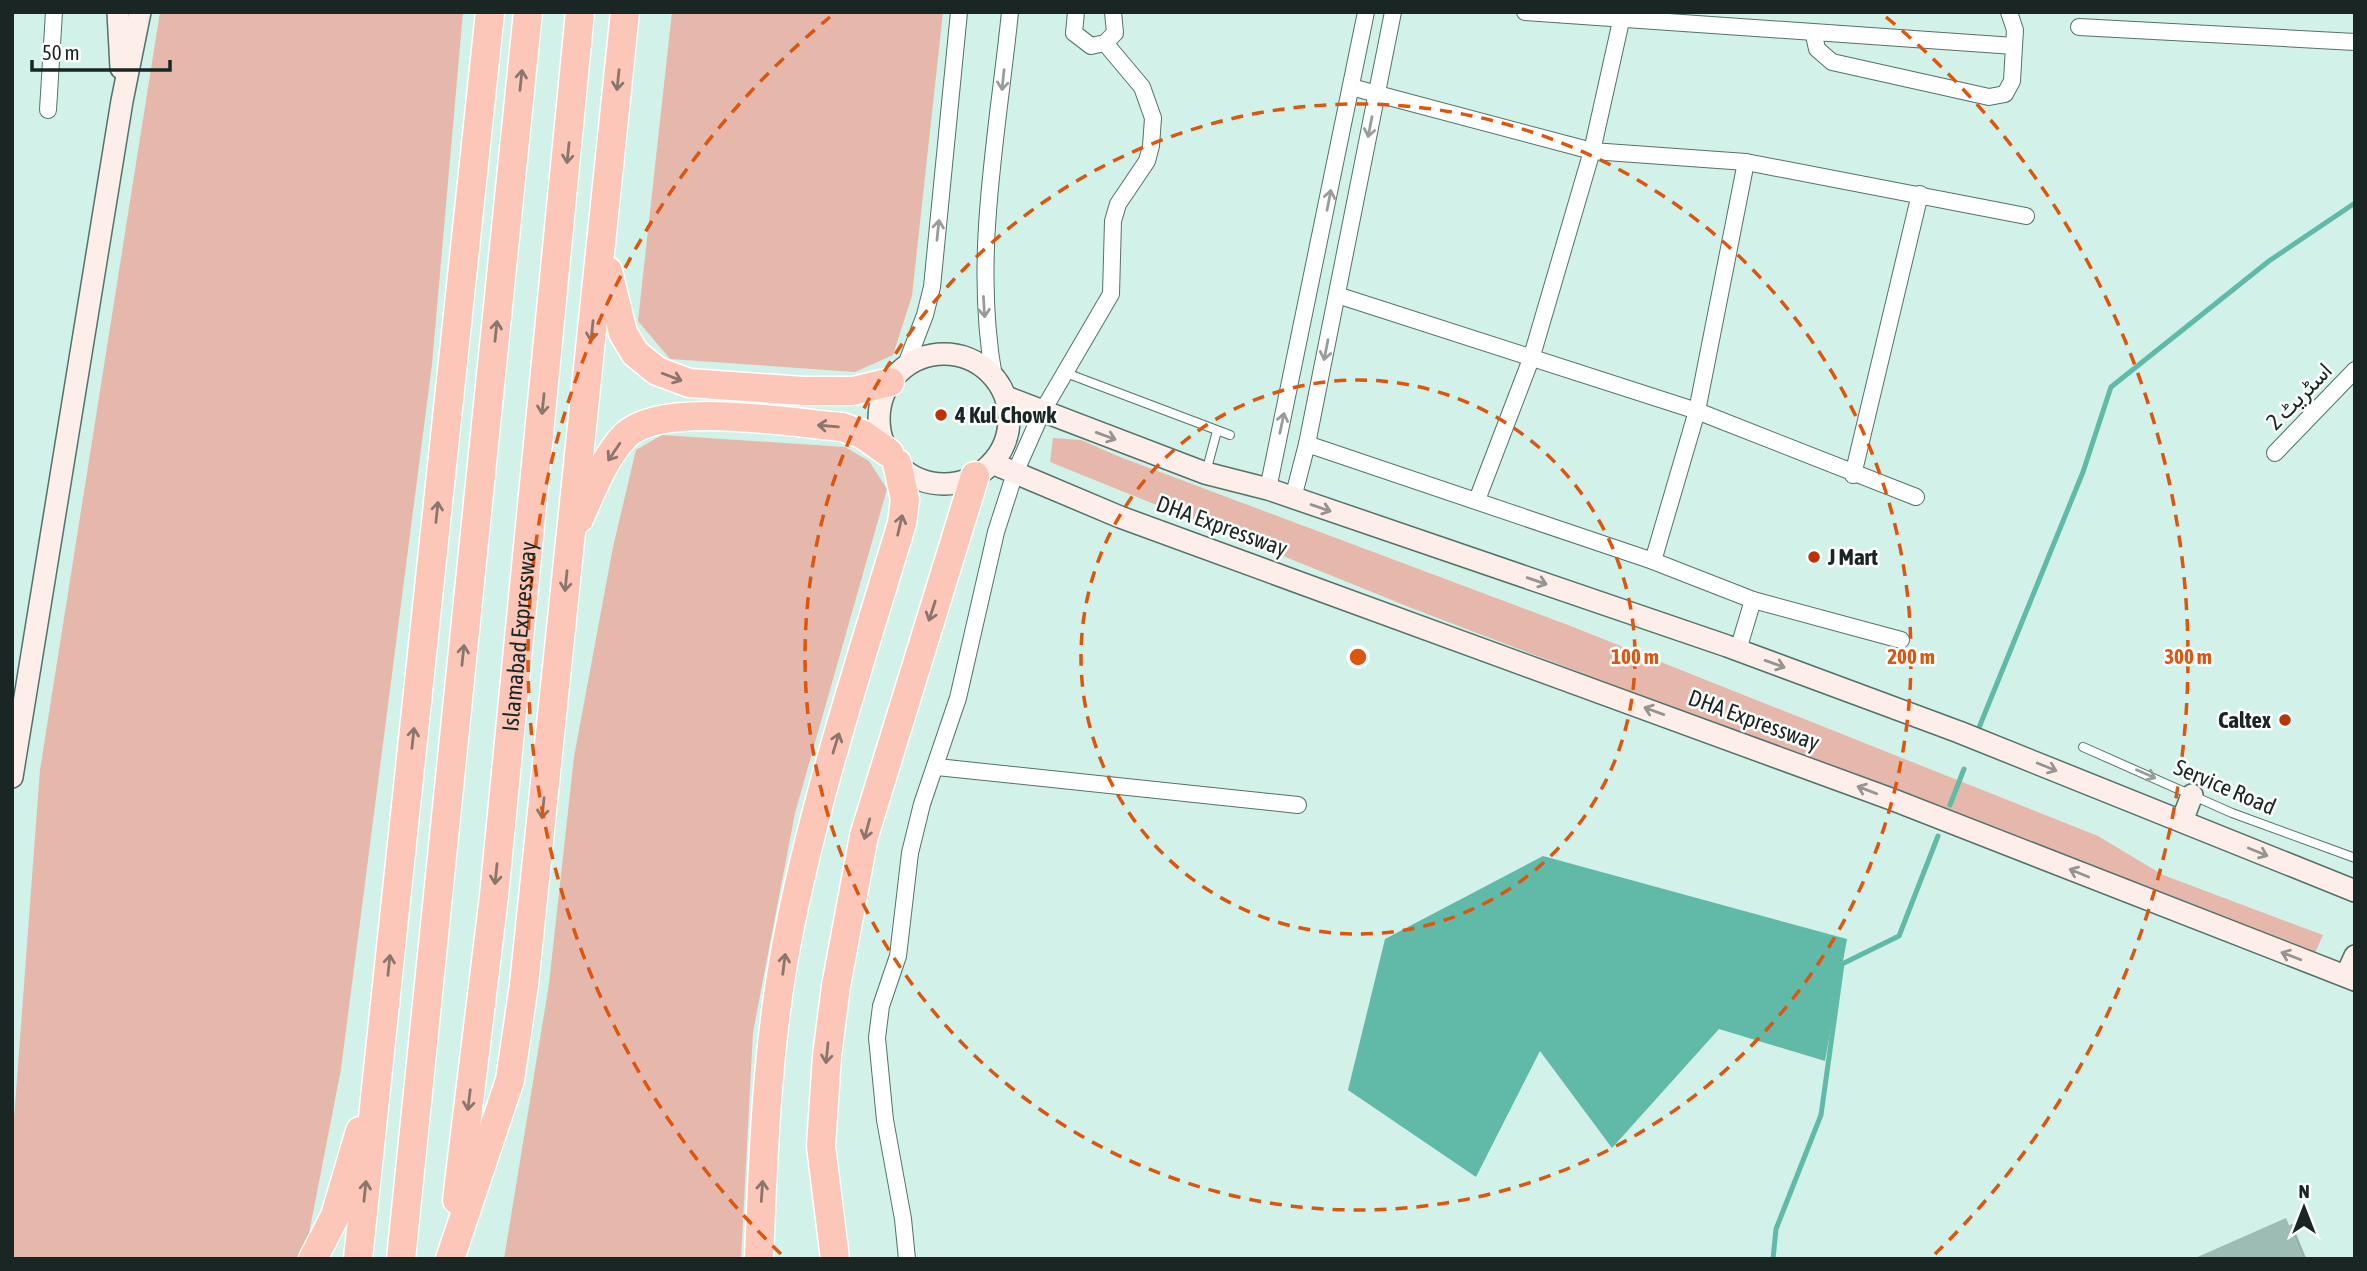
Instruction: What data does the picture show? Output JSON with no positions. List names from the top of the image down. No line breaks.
{"streets":{"highway":["Islamabad Expressway"],"main road":["DHA Expressway"],"street":["اسٹریٹ 2"],"lane":["Service Road"]},"one_way":["Service Road"],"places":["4 Kul Chowk","J Mart","Caltex"],"scale_bar":"50 m","north":"top","rings":["100 m","200 m","300 m"]}
